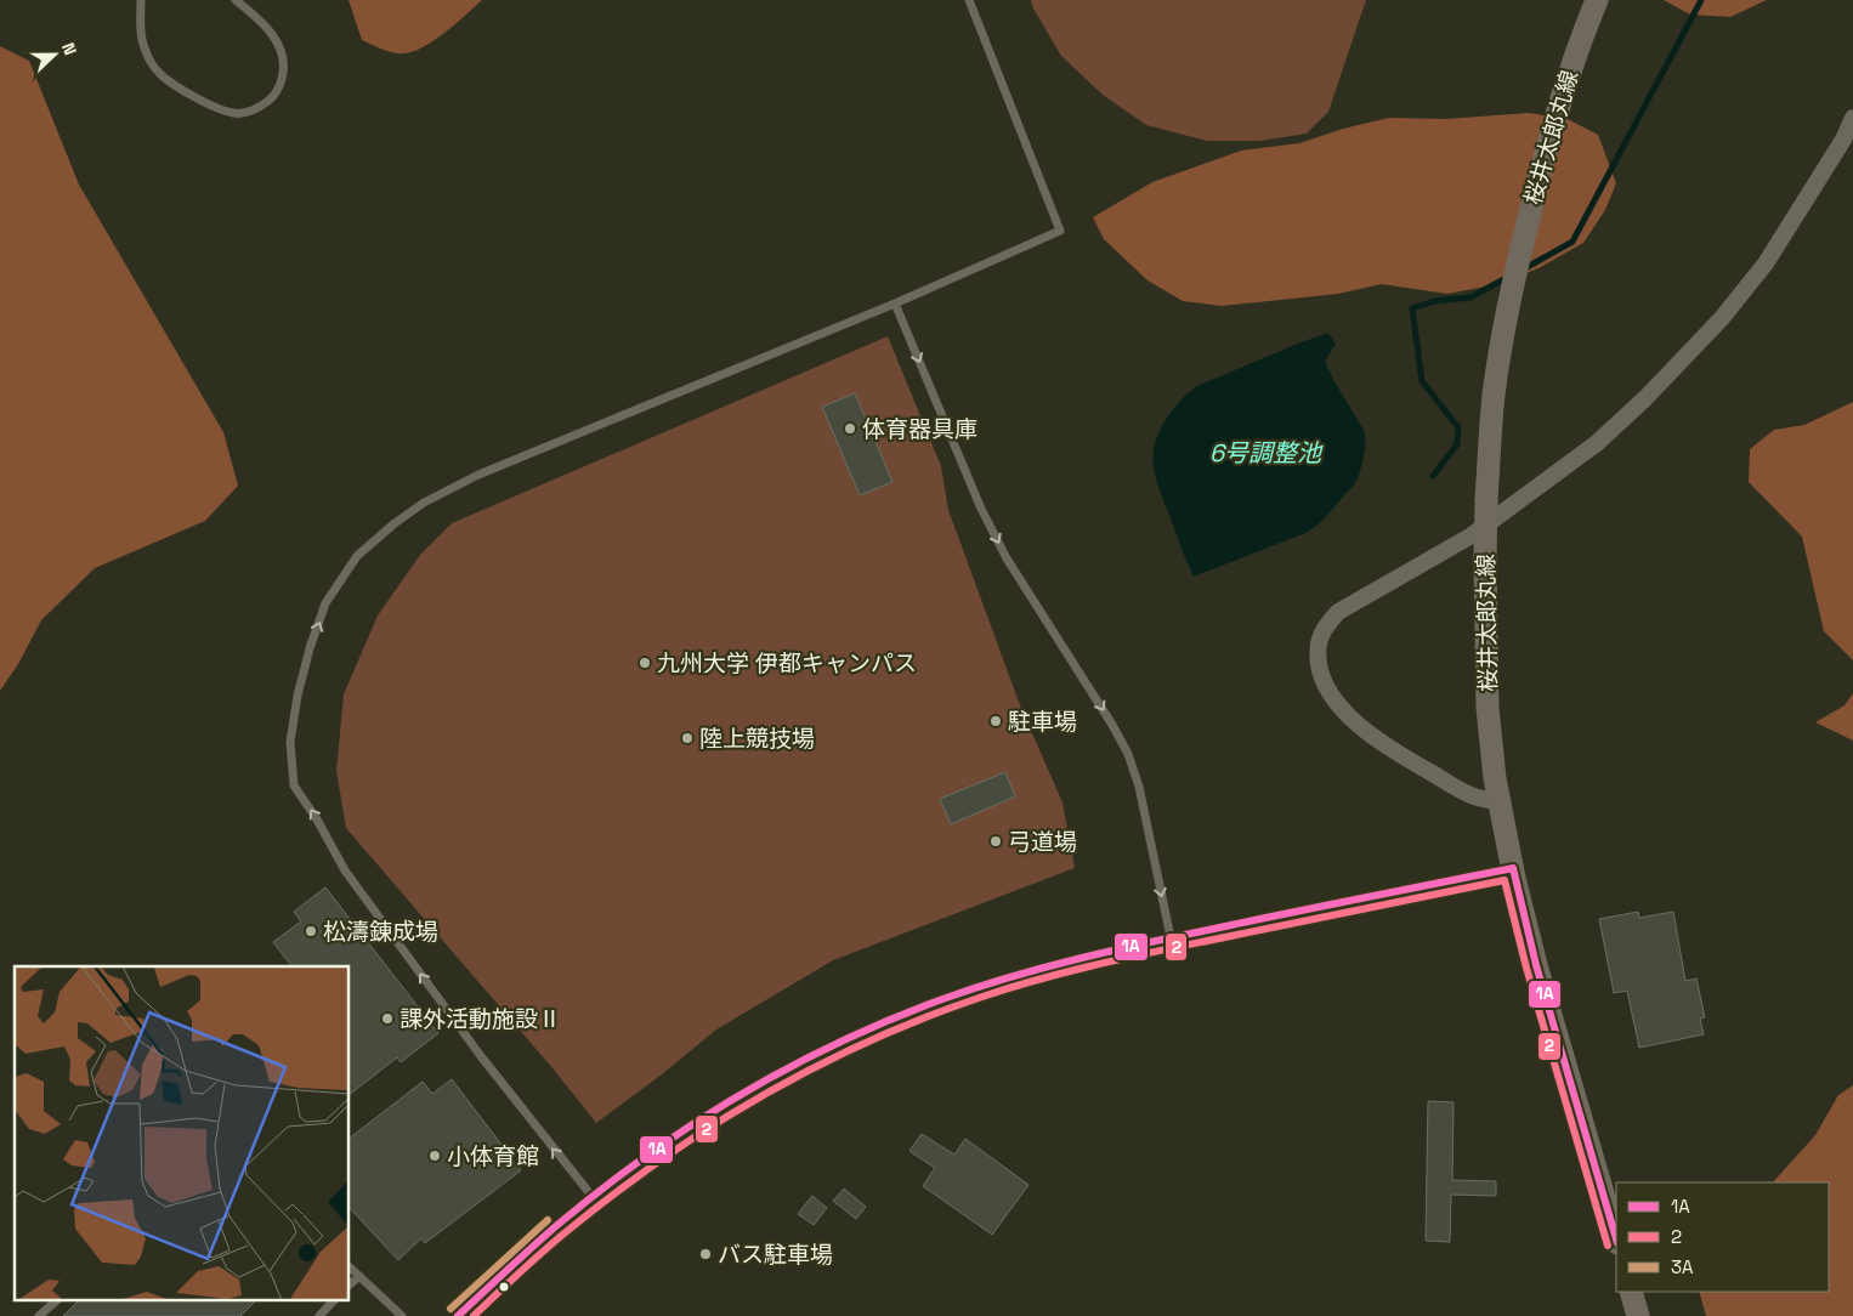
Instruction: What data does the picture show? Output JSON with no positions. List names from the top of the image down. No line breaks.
{"streets":{"main road":["桜井太郎丸線"]},"water":["6号調整池"],"places":["体育器具庫","九州大学 伊都キャンパス","駐車場","陸上競技場","弓道場","松濤錬成場","課外活動施設Ⅱ","小体育館","バス駐車場"],"lines":["transit line 1A","transit line 2","transit line 3A"],"legend":["1A","2","3A"],"north":"right"}
